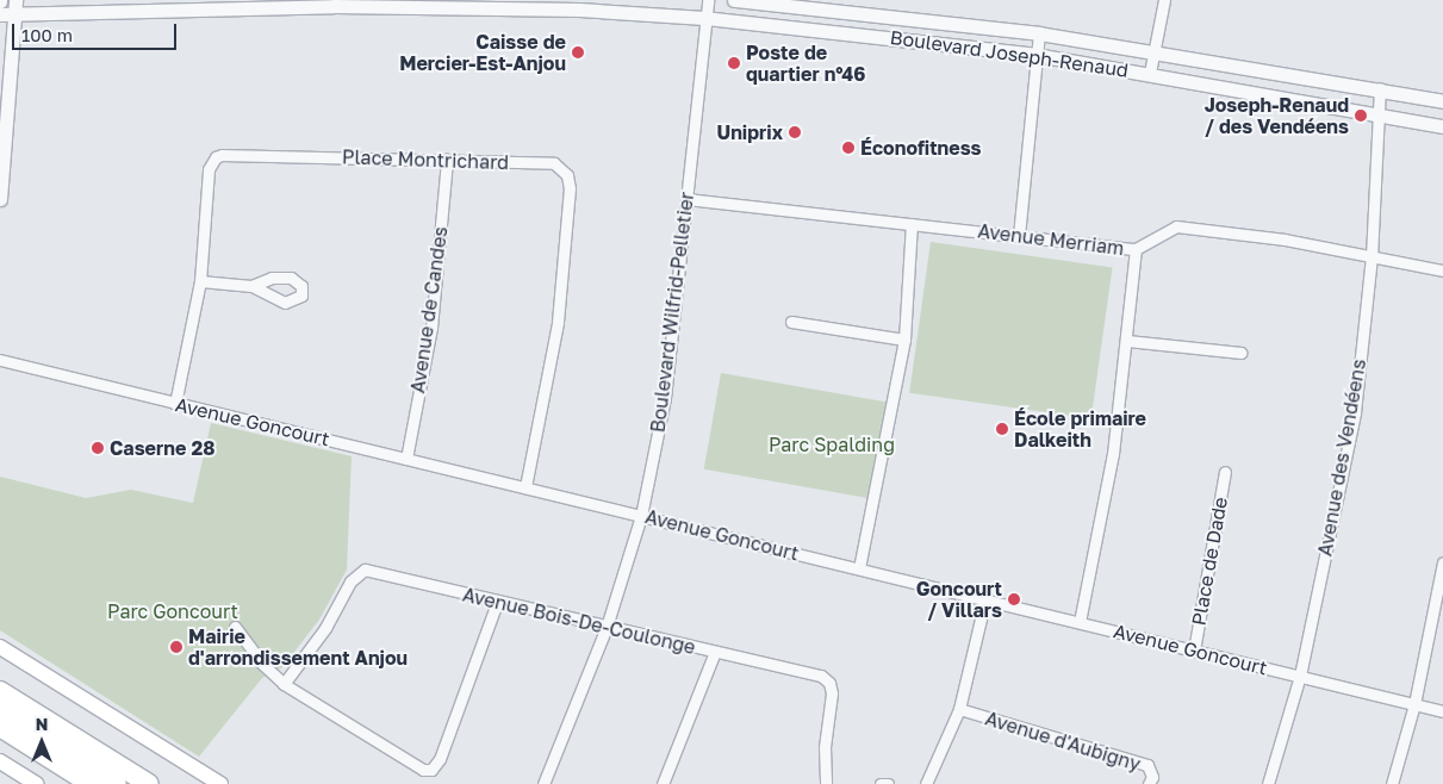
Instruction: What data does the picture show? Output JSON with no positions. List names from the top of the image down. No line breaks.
{"streets":{"street":["Boulevard Joseph-Renaud","Place Montrichard","Avenue Merriam","Avenue de Candes","Boulevard Wilfrid-Pelletier","Avenue Goncourt","Avenue des Vendéens","Place de Dade","Avenue Bois-De-Coulonge","Avenue d'Aubigny"]},"crossings":[["Boulevard Joseph-Renaud","Boulevard Wilfrid-Pelletier"],["Boulevard Joseph-Renaud","Avenue des Vendéens"],["Place Montrichard","Avenue de Candes"],["Place Montrichard","Avenue Goncourt"],["Avenue Merriam","Boulevard Wilfrid-Pelletier"],["Avenue Merriam","Avenue des Vendéens"],["Avenue de Candes","Avenue Goncourt"],["Boulevard Wilfrid-Pelletier","Avenue Goncourt"],["Boulevard Wilfrid-Pelletier","Avenue Bois-De-Coulonge"],["Avenue Goncourt","Avenue des Vendéens"],["Avenue Goncourt","Place de Dade"]],"parks":["Parc Spalding","Parc Goncourt"],"places":["Caisse de Mercier-Est-Anjou","Poste de quartier n°46","Joseph-Renaud / des Vendéens","Uniprix","Éconofitness","École primaire Dalkeith","Caserne 28","Goncourt / Villars","Mairie d'arrondissement Anjou"],"scale_bar":"100 m","north":"top"}
